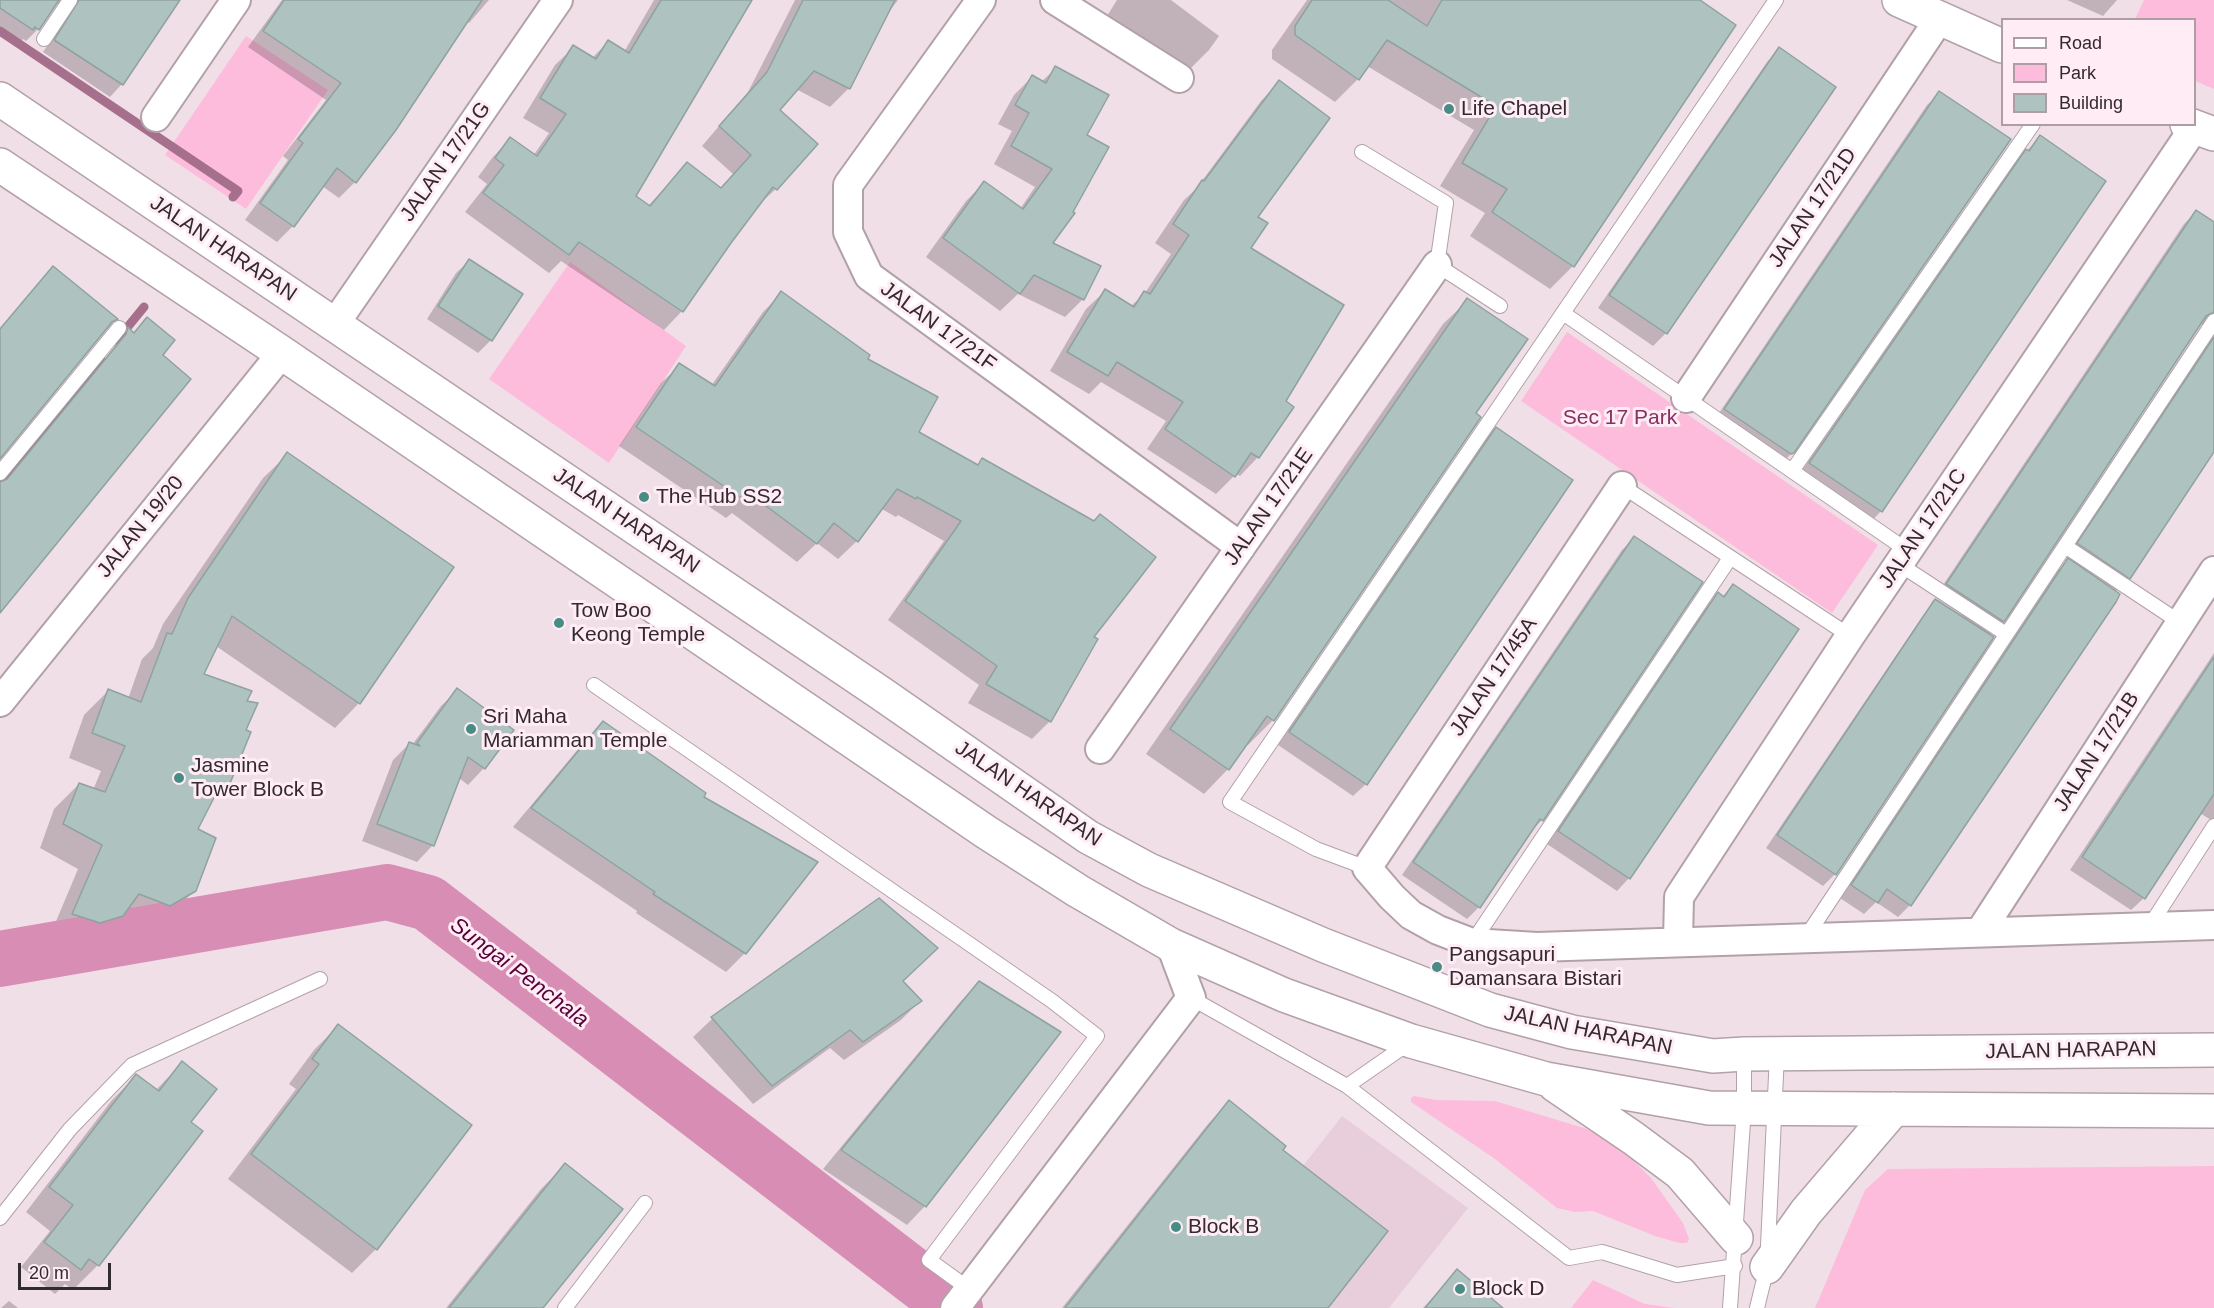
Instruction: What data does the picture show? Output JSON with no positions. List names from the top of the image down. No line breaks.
{"streets":{"main road":["JALAN HARAPAN"],"street":["JALAN 17/21G","JALAN 17/21D","JALAN 17/21F","JALAN 17/21E","JALAN 19/20","JALAN 17/21C","JALAN 17/45A","JALAN 17/21B"]},"crossings":[["JALAN 17/21G","JALAN HARAPAN"],["JALAN 17/21F","JALAN 17/21E"]],"water":["Sungai Penchala"],"parks":["Sec 17 Park"],"places":["Life Chapel","The Hub SS2","Tow Boo Keong Temple","Sri Maha Mariamman Temple","Jasmine Tower Block B","Pangsapuri Damansara Bistari","Block B","Block D"],"legend":["Road","Park","Building"],"scale_bar":"20 m"}
